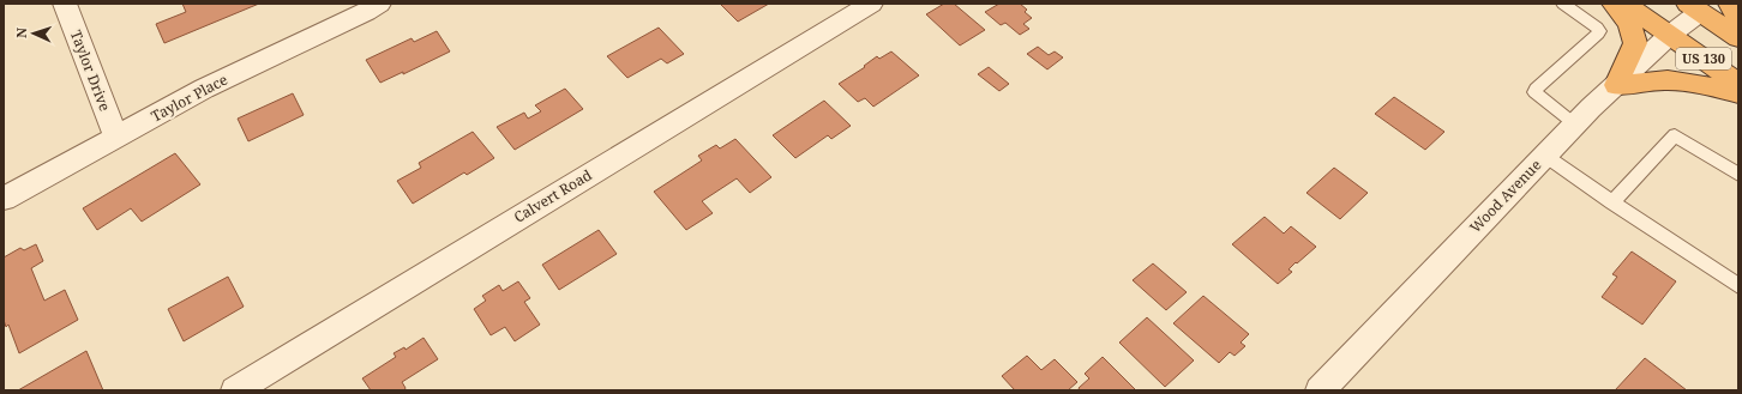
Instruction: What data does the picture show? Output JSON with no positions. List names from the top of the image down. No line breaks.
{"streets":{"highway":["US 130"],"street":["Taylor Drive","Taylor Place","Calvert Road","Wood Avenue"]},"crossings":[["US 130","Wood Avenue"],["Taylor Drive","Taylor Place"]],"north":"left"}
